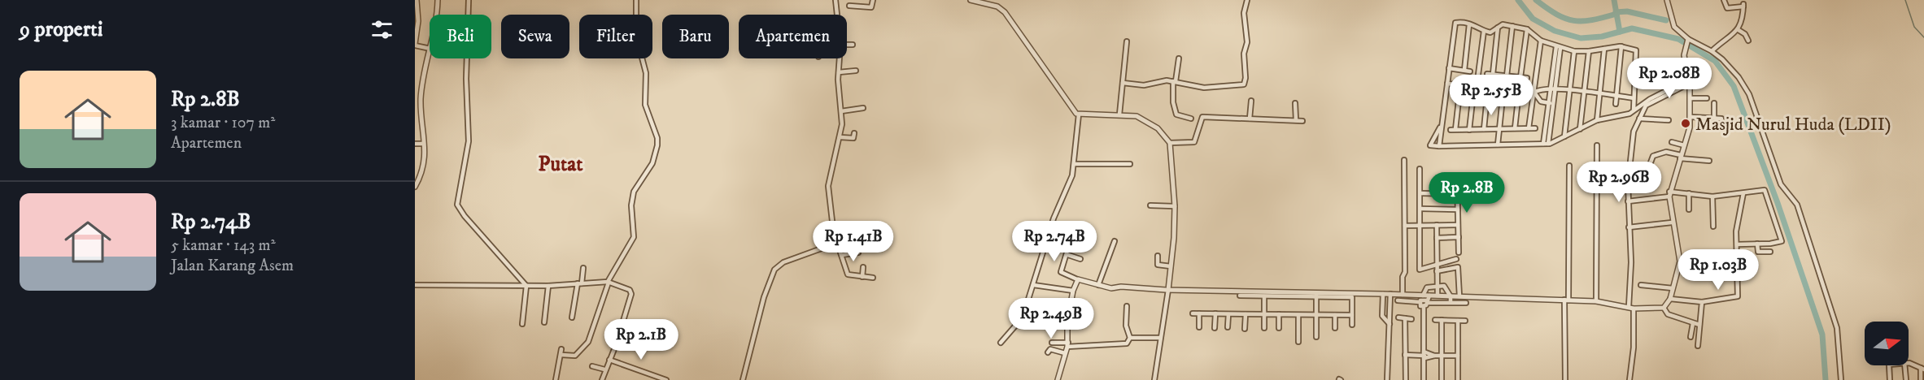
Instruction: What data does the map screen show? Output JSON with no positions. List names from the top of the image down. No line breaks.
{"districts":["Putat"],"places":["Masjid Nurul Huda (LDII)"],"north":"right","page":{"heading":"9 properti","chip":["Beli","Sewa","Filter","Baru","Apartemen"],"price":["Rp 2.08B","Rp 2.55B","Rp 2.96B","Rp 2.8B","Rp 1.41B","Rp 2.74B","Rp 1.03B","Rp 2.49B","Rp 2.1B"],"list":[{"name":"Rp 2.8B","note":"3 kamar · 107 m² · Apartemen"},{"name":"Rp 2.74B","note":"5 kamar · 143 m² · Jalan Karang Asem"}]}}
